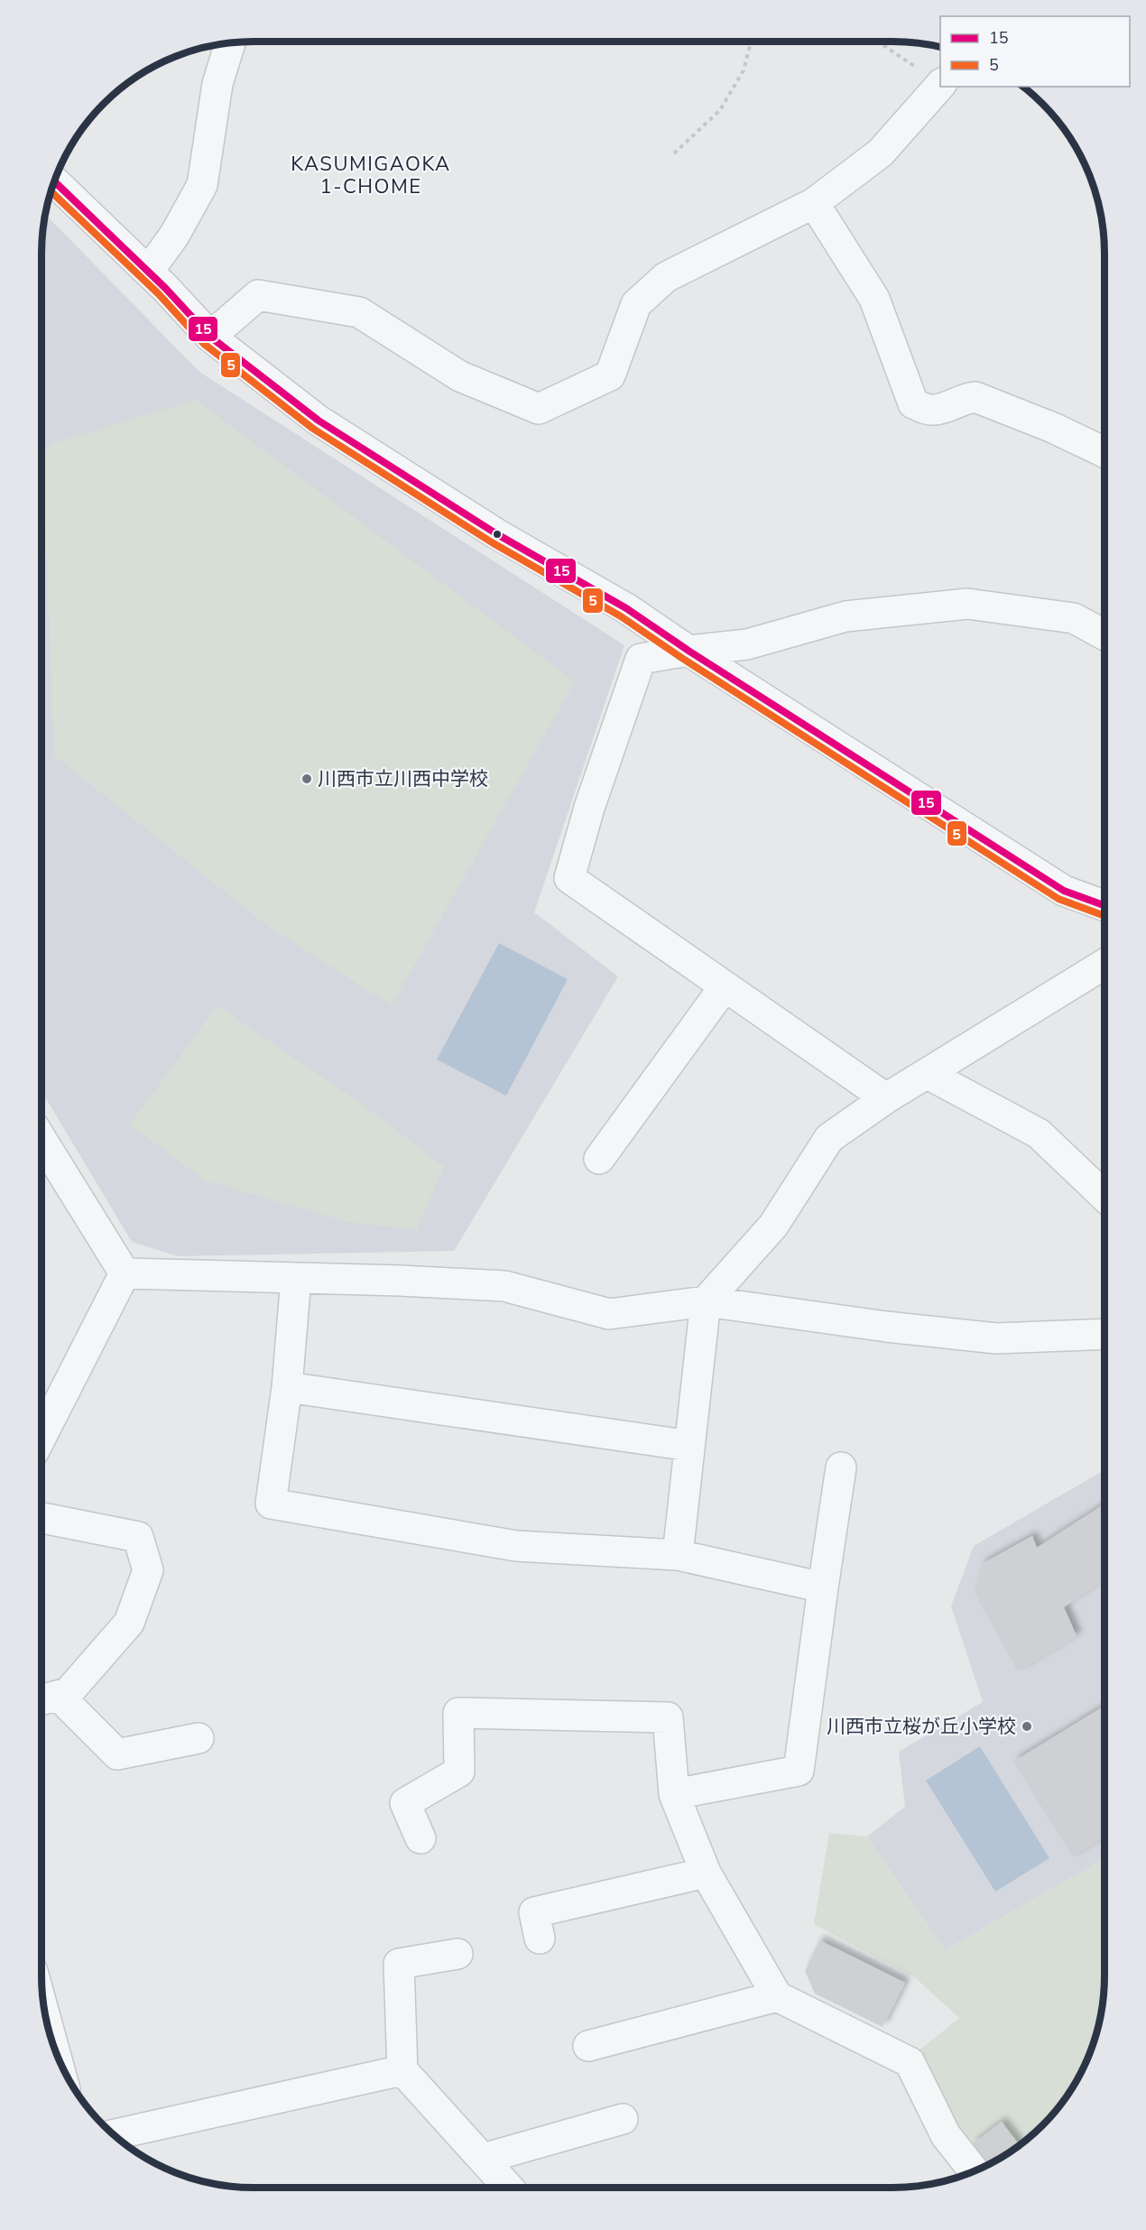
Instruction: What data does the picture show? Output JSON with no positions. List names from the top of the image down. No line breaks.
{"districts":["KASUMIGAOKA 1-CHOME"],"places":["川西市立川西中学校","川西市立桜が丘小学校"],"lines":["transit line 15","transit line 5"],"legend":["15","5"]}
